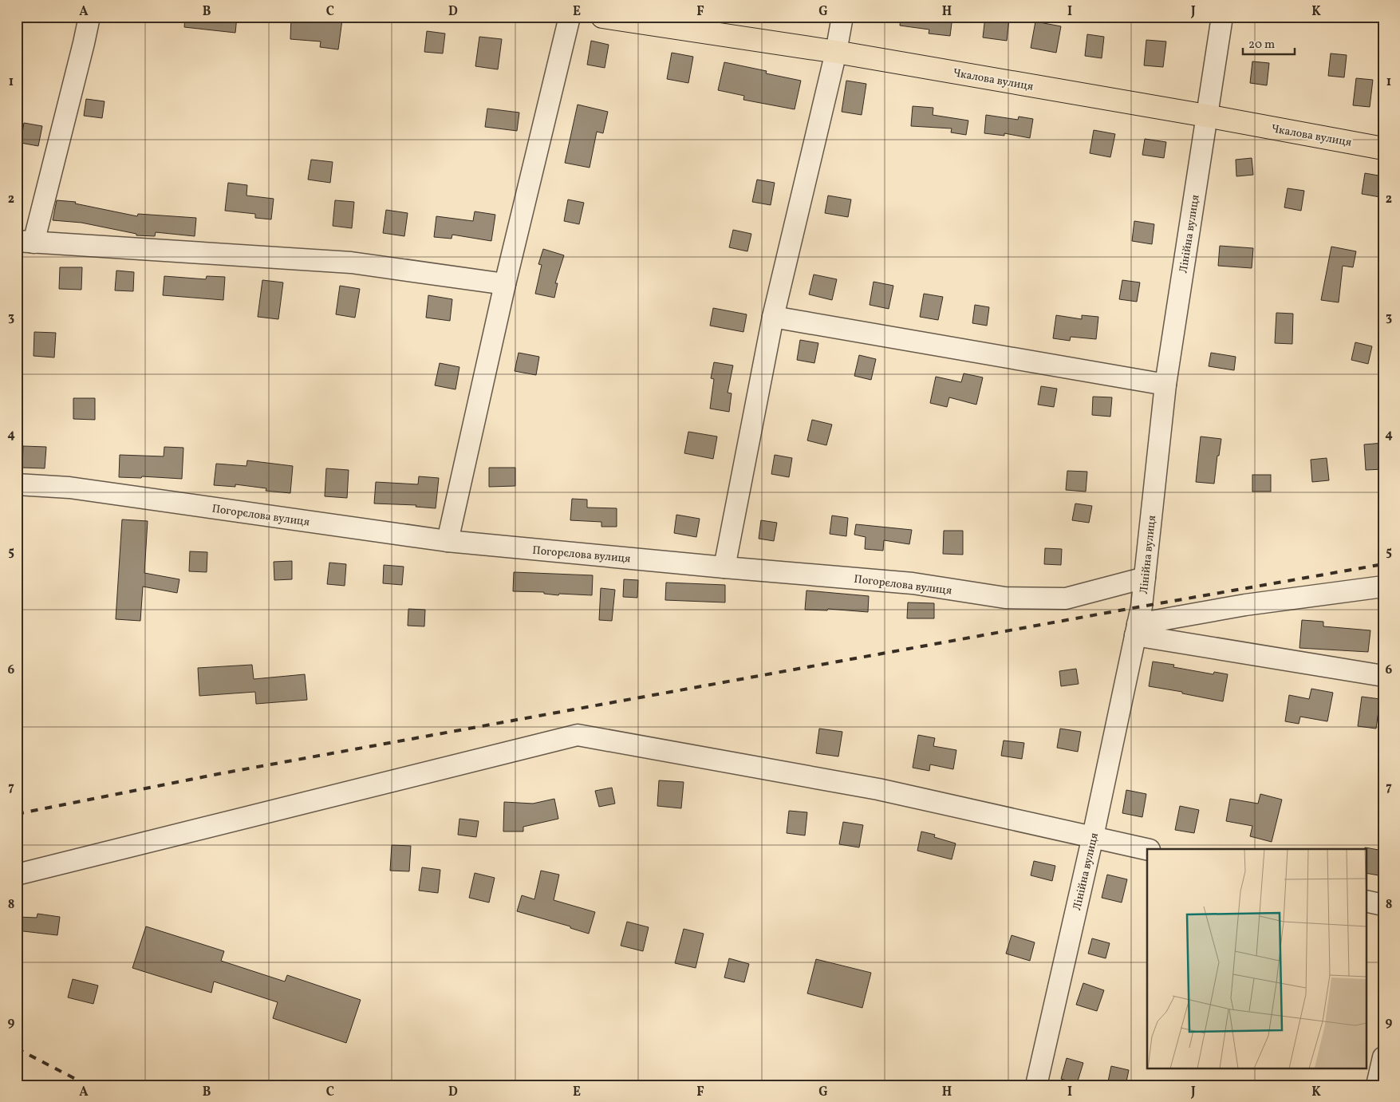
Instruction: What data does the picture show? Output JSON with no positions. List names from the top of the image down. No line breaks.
{"streets":{"main road":["Чкалова вулиця"],"street":["Лінійна вулиця","Погорєлова вулиця"]},"crossings":[["Чкалова вулиця","Лінійна вулиця"],["Лінійна вулиця","Погорєлова вулиця"]],"scale_bar":"20 m","grid":{"columns":["A","B","C","D","E","F","G","H","I","J","K"],"rows":["1","2","3","4","5","6","7","8","9"]}}
